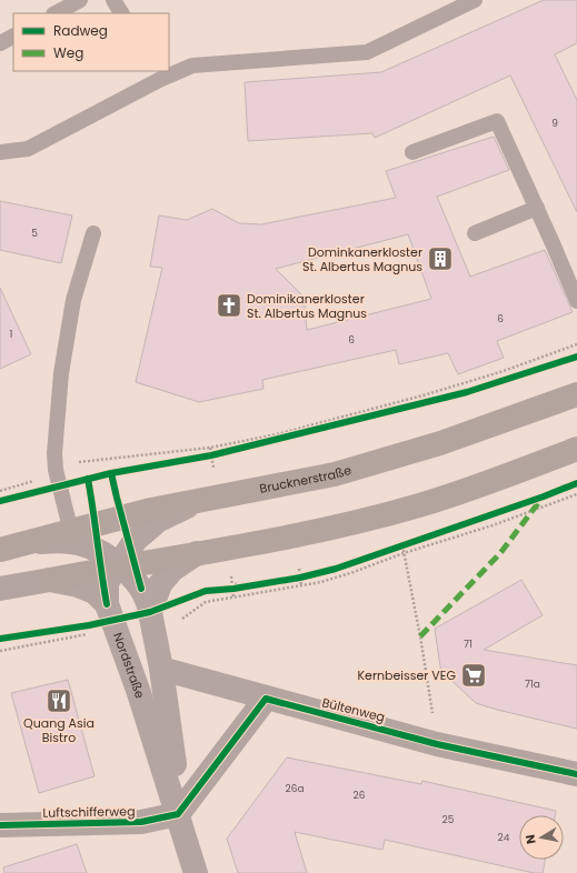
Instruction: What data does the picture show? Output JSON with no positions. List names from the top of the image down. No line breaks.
{"streets":{"main road":["Brucknerstraße"],"street":["Nordstraße","Bültenweg","Luftschifferweg"]},"crossings":[["Brucknerstraße","Nordstraße"],["Nordstraße","Bültenweg"],["Nordstraße","Luftschifferweg"]],"places":{"building":["Dominkanerkloster St. Albertus Magnus"],"church":["Dominikanerkloster St. Albertus Magnus"],"supermarket":["Kernbeisser VEG"],"restaurant":["Quang Asia Bistro"]},"house_numbers":["9","5","6","1","6","71","71a","26a","26","25","24"],"legend":["Radweg","Weg"],"north":"left"}
